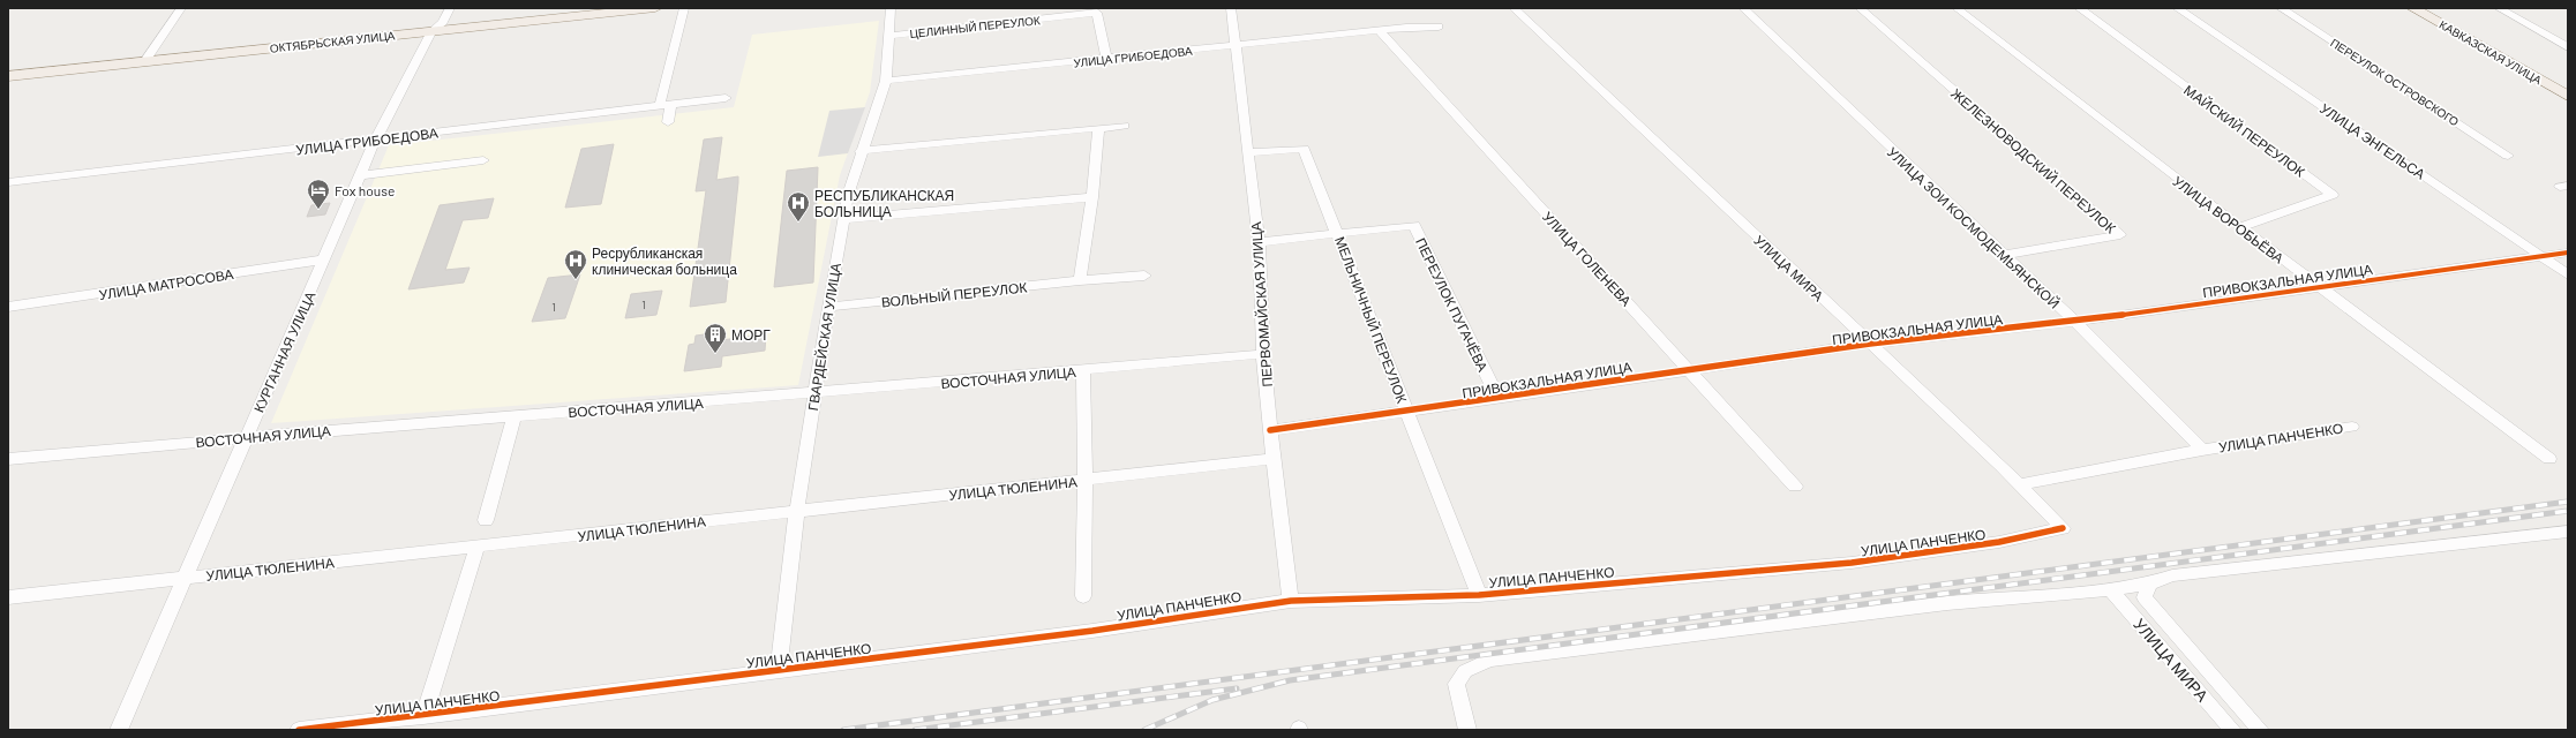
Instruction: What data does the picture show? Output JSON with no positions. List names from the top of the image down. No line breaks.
{"streets":{"main road":["ОКТЯБРЬСКАЯ УЛИЦА","КАВКАЗСКАЯ УЛИЦА"],"street":["ЦЕЛИННЫЙ ПЕРЕУЛОК","УЛИЦА ГРИБОЕДОВА","ПЕРЕУЛОК ОСТРОВСКОГО","МАЙСКИЙ ПЕРЕУЛОК","УЛИЦА ЭНГЕЛЬСА","ЖЕЛЕЗНОВОДСКИЙ ПЕРЕУЛОК","УЛИЦА ВОРОБЬЁВА","УЛИЦА ЗОИ КОСМОДЕМЬЯНСКОЙ","УЛИЦА ГОЛЕНЕВА","УЛИЦА МИРА","ПРИВОКЗАЛЬНАЯ УЛИЦА","УЛИЦА МАТРОСОВА","ВОЛЬНЫЙ ПЕРЕУЛОК","ПЕРВОМАЙСКАЯ УЛИЦА","ПЕРЕУЛОК ПУГАЧЁВА","МЕЛЬНИЧНЫЙ ПЕРЕУЛОК","ГВАРДЕЙСКАЯ УЛИЦА","КУРГАННАЯ УЛИЦА","ВОСТОЧНАЯ УЛИЦА","УЛИЦА ПАНЧЕНКО","УЛИЦА ТЮЛЕНИНА"]},"crossings":[["ЦЕЛИННЫЙ ПЕРЕУЛОК","УЛИЦА ГРИБОЕДОВА"],["ЦЕЛИННЫЙ ПЕРЕУЛОК","ГВАРДЕЙСКАЯ УЛИЦА"],["ОКТЯБРЬСКАЯ УЛИЦА","КУРГАННАЯ УЛИЦА"],["УЛИЦА ГРИБОЕДОВА","УЛИЦА ГОЛЕНЕВА"],["УЛИЦА ГРИБОЕДОВА","ПЕРВОМАЙСКАЯ УЛИЦА"],["УЛИЦА ГРИБОЕДОВА","ГВАРДЕЙСКАЯ УЛИЦА"],["УЛИЦА ГРИБОЕДОВА","КУРГАННАЯ УЛИЦА"],["МАЙСКИЙ ПЕРЕУЛОК","УЛИЦА ВОРОБЬЁВА"],["УЛИЦА ЭНГЕЛЬСА","ПРИВОКЗАЛЬНАЯ УЛИЦА"],["ЖЕЛЕЗНОВОДСКИЙ ПЕРЕУЛОК","УЛИЦА ЗОИ КОСМОДЕМЬЯНСКОЙ"],["УЛИЦА ВОРОБЬЁВА","ПРИВОКЗАЛЬНАЯ УЛИЦА"],["УЛИЦА ЗОИ КОСМОДЕМЬЯНСКОЙ","ПРИВОКЗАЛЬНАЯ УЛИЦА"],["УЛИЦА ЗОИ КОСМОДЕМЬЯНСКОЙ","УЛИЦА ПАНЧЕНКО"],["УЛИЦА ГОЛЕНЕВА","ПРИВОКЗАЛЬНАЯ УЛИЦА"],["УЛИЦА МИРА","ПРИВОКЗАЛЬНАЯ УЛИЦА"],["УЛИЦА МИРА","УЛИЦА ПАНЧЕНКО"],["ПРИВОКЗАЛЬНАЯ УЛИЦА","ПЕРВОМАЙСКАЯ УЛИЦА"],["ПРИВОКЗАЛЬНАЯ УЛИЦА","ПЕРЕУЛОК ПУГАЧЁВА"],["ПРИВОКЗАЛЬНАЯ УЛИЦА","МЕЛЬНИЧНЫЙ ПЕРЕУЛОК"],["УЛИЦА МАТРОСОВА","КУРГАННАЯ УЛИЦА"],["ВОЛЬНЫЙ ПЕРЕУЛОК","ГВАРДЕЙСКАЯ УЛИЦА"],["ПЕРВОМАЙСКАЯ УЛИЦА","ПЕРЕУЛОК ПУГАЧЁВА"],["ПЕРВОМАЙСКАЯ УЛИЦА","МЕЛЬНИЧНЫЙ ПЕРЕУЛОК"],["ПЕРВОМАЙСКАЯ УЛИЦА","ВОСТОЧНАЯ УЛИЦА"],["ПЕРВОМАЙСКАЯ УЛИЦА","УЛИЦА ПАНЧЕНКО"],["ПЕРВОМАЙСКАЯ УЛИЦА","УЛИЦА ТЮЛЕНИНА"],["ПЕРЕУЛОК ПУГАЧЁВА","МЕЛЬНИЧНЫЙ ПЕРЕУЛОК"],["МЕЛЬНИЧНЫЙ ПЕРЕУЛОК","УЛИЦА ПАНЧЕНКО"],["ГВАРДЕЙСКАЯ УЛИЦА","ВОСТОЧНАЯ УЛИЦА"],["ГВАРДЕЙСКАЯ УЛИЦА","УЛИЦА ПАНЧЕНКО"],["ГВАРДЕЙСКАЯ УЛИЦА","УЛИЦА ТЮЛЕНИНА"],["КУРГАННАЯ УЛИЦА","ВОСТОЧНАЯ УЛИЦА"],["КУРГАННАЯ УЛИЦА","УЛИЦА ТЮЛЕНИНА"]],"places":{"hotel":["Fox house"],"hospital":["РЕСПУБЛИКАНСКАЯ БОЛЬНИЦА","Ресрубликанская клиническая больница"],"building":["МОРГ"]},"house_numbers":["1","1"]}
